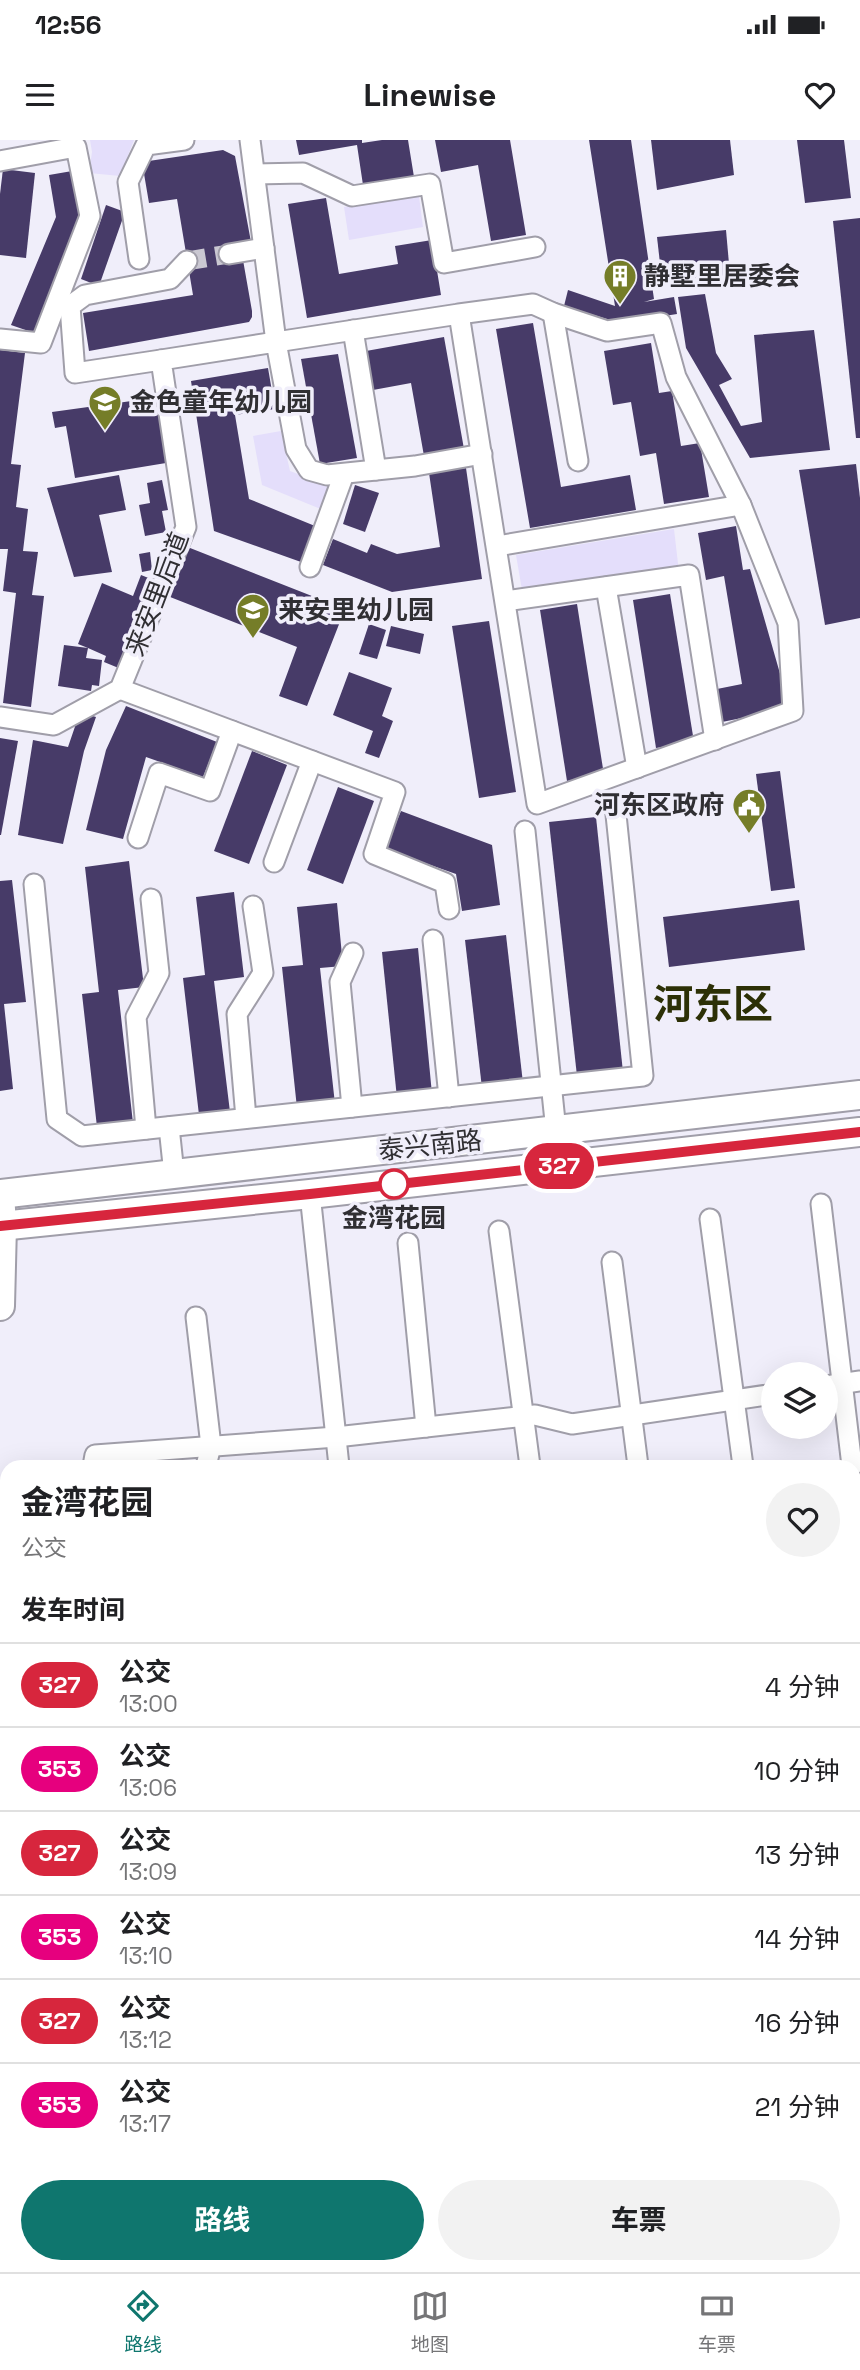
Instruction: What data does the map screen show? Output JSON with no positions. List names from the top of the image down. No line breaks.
{"streets":{"main road":["泰兴南路"],"street":["来安里后道"]},"districts":["河东区"],"places":{"building":["静墅里居委会"],"school or university":["金色童年幼儿园","来安里幼儿园"],"public building":["河东区政府"],"other":["金湾花园"]},"lines":["bus line 327"],"page":{"status":"12:56","header":"Linewise","on_map":"327","heading":[["金湾花园","公交"],"发车时间"],"list":[{"mark":"327","name":"公交","note":"13:00","value":"4 分钟"},{"mark":"353","name":"公交","note":"13:06","value":"10 分钟"},{"mark":"327","name":"公交","note":"13:09","value":"13 分钟"},{"mark":"353","name":"公交","note":"13:10","value":"14 分钟"},{"mark":"327","name":"公交","note":"13:12","value":"16 分钟"},{"mark":"353","name":"公交","note":"13:17","value":"21 分钟"}],"buttons":["路线","车票"],"tabs":["路线","地图","车票"]}}
